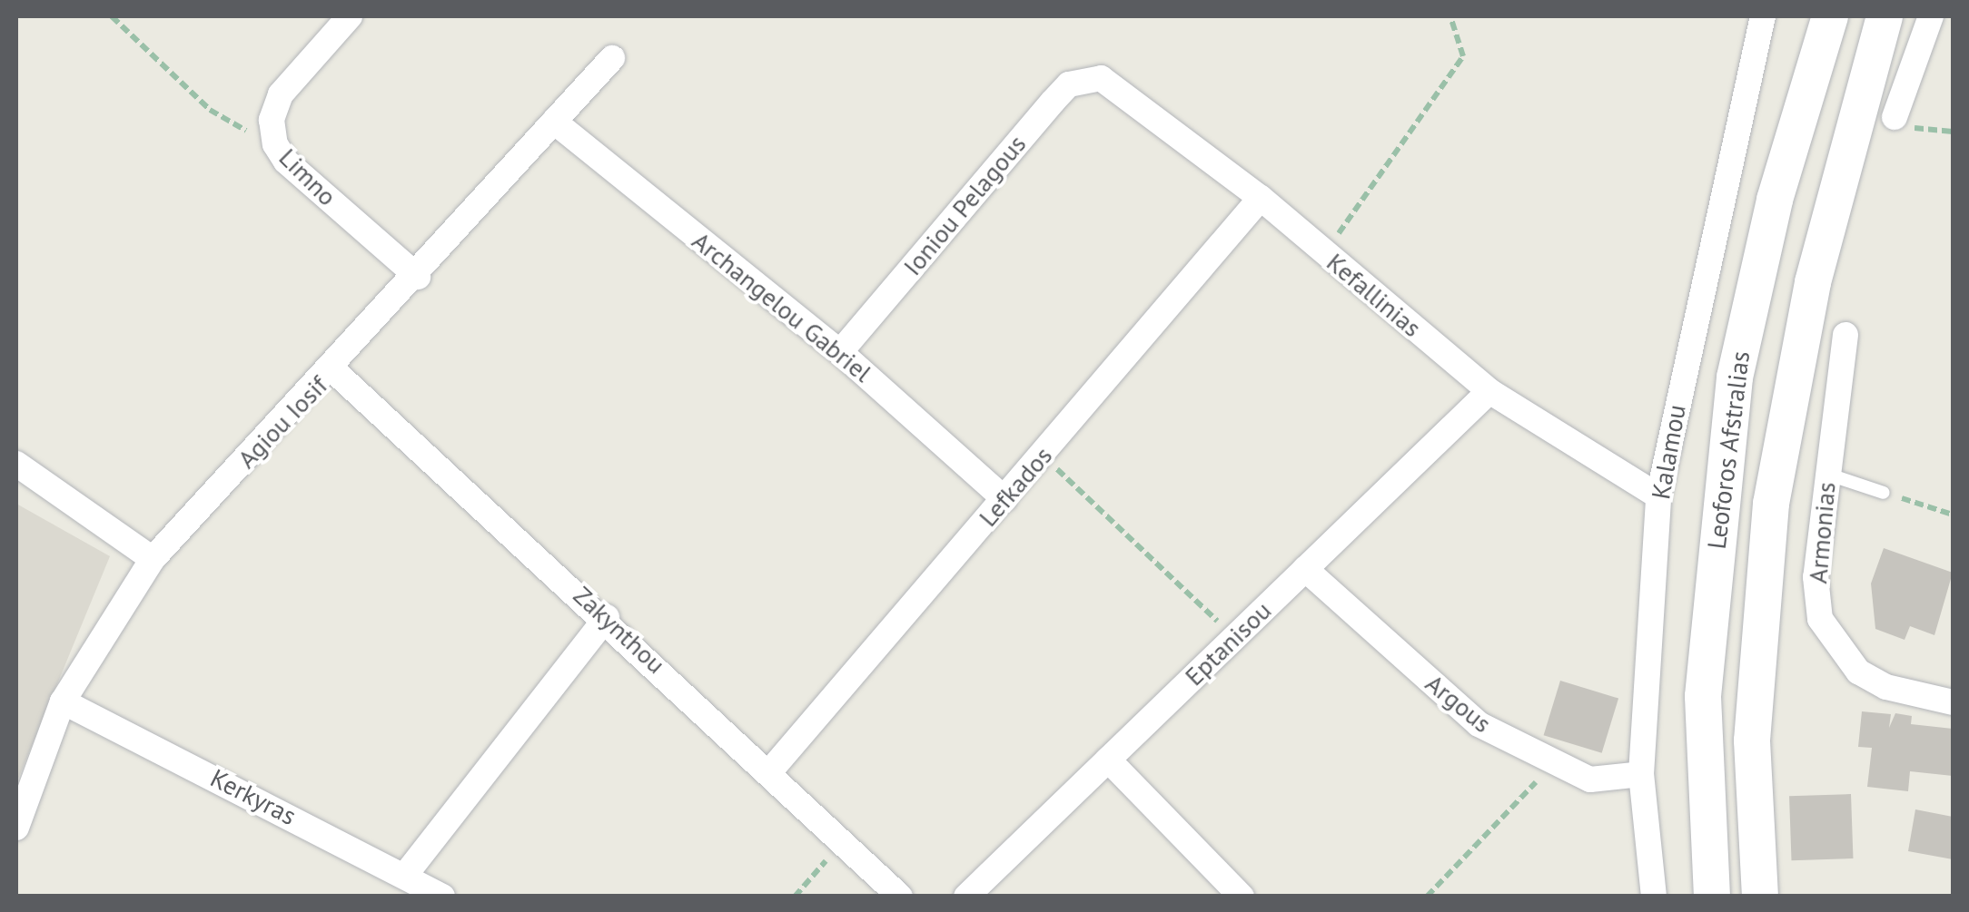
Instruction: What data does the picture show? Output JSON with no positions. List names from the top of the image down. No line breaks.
{"streets":{"main road":["Leoforos Afstralias"],"street":["Limno","Ioniou Pelagous","Kefallinias","Archangelou Gabriel","Agiou Iosif","Kalamou","Lefkados","Armonias","Zakynthou","Eptanisou","Argous","Kerkyras"]},"crossings":[["Limno","Agiou Iosif"],["Ioniou Pelagous","Kefallinias"],["Ioniou Pelagous","Archangelou Gabriel"],["Kefallinias","Kalamou"],["Kefallinias","Lefkados"],["Kefallinias","Eptanisou"],["Archangelou Gabriel","Agiou Iosif"],["Archangelou Gabriel","Lefkados"],["Agiou Iosif","Zakynthou"],["Agiou Iosif","Kerkyras"],["Kalamou","Argous"],["Lefkados","Zakynthou"],["Eptanisou","Argous"]]}
